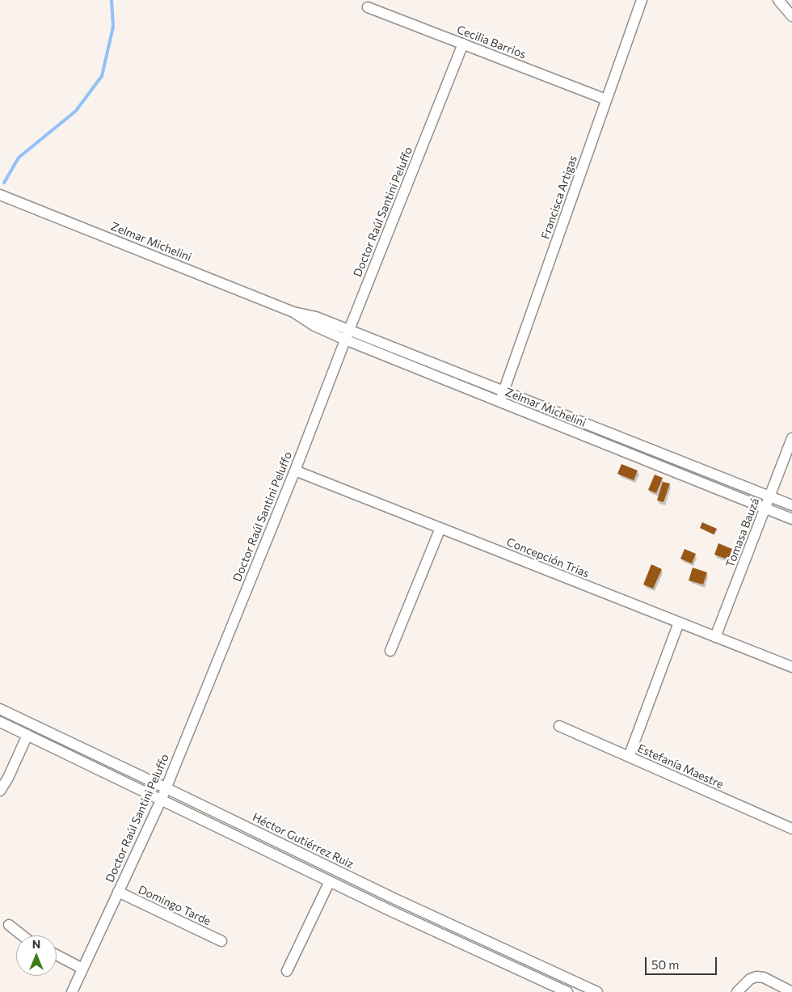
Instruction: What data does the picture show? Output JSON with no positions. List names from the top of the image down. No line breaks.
{"streets":{"street":["Cecilia Barrios","Francisca Artigas","Doctor Raúl Santini Peluffo","Zelmar Michelini","Tomasa Bauzá","Concepción Trias","Estefanía Maestre","Héctor Gutiérrez Ruiz","Domingo Tarde"]},"crossings":[["Cecilia Barrios","Francisca Artigas"],["Cecilia Barrios","Doctor Raúl Santini Peluffo"],["Francisca Artigas","Zelmar Michelini"],["Doctor Raúl Santini Peluffo","Zelmar Michelini"],["Doctor Raúl Santini Peluffo","Concepción Trias"],["Doctor Raúl Santini Peluffo","Domingo Tarde"],["Zelmar Michelini","Tomasa Bauzá"],["Tomasa Bauzá","Concepción Trias"]],"scale_bar":"50 m","north":"top"}
